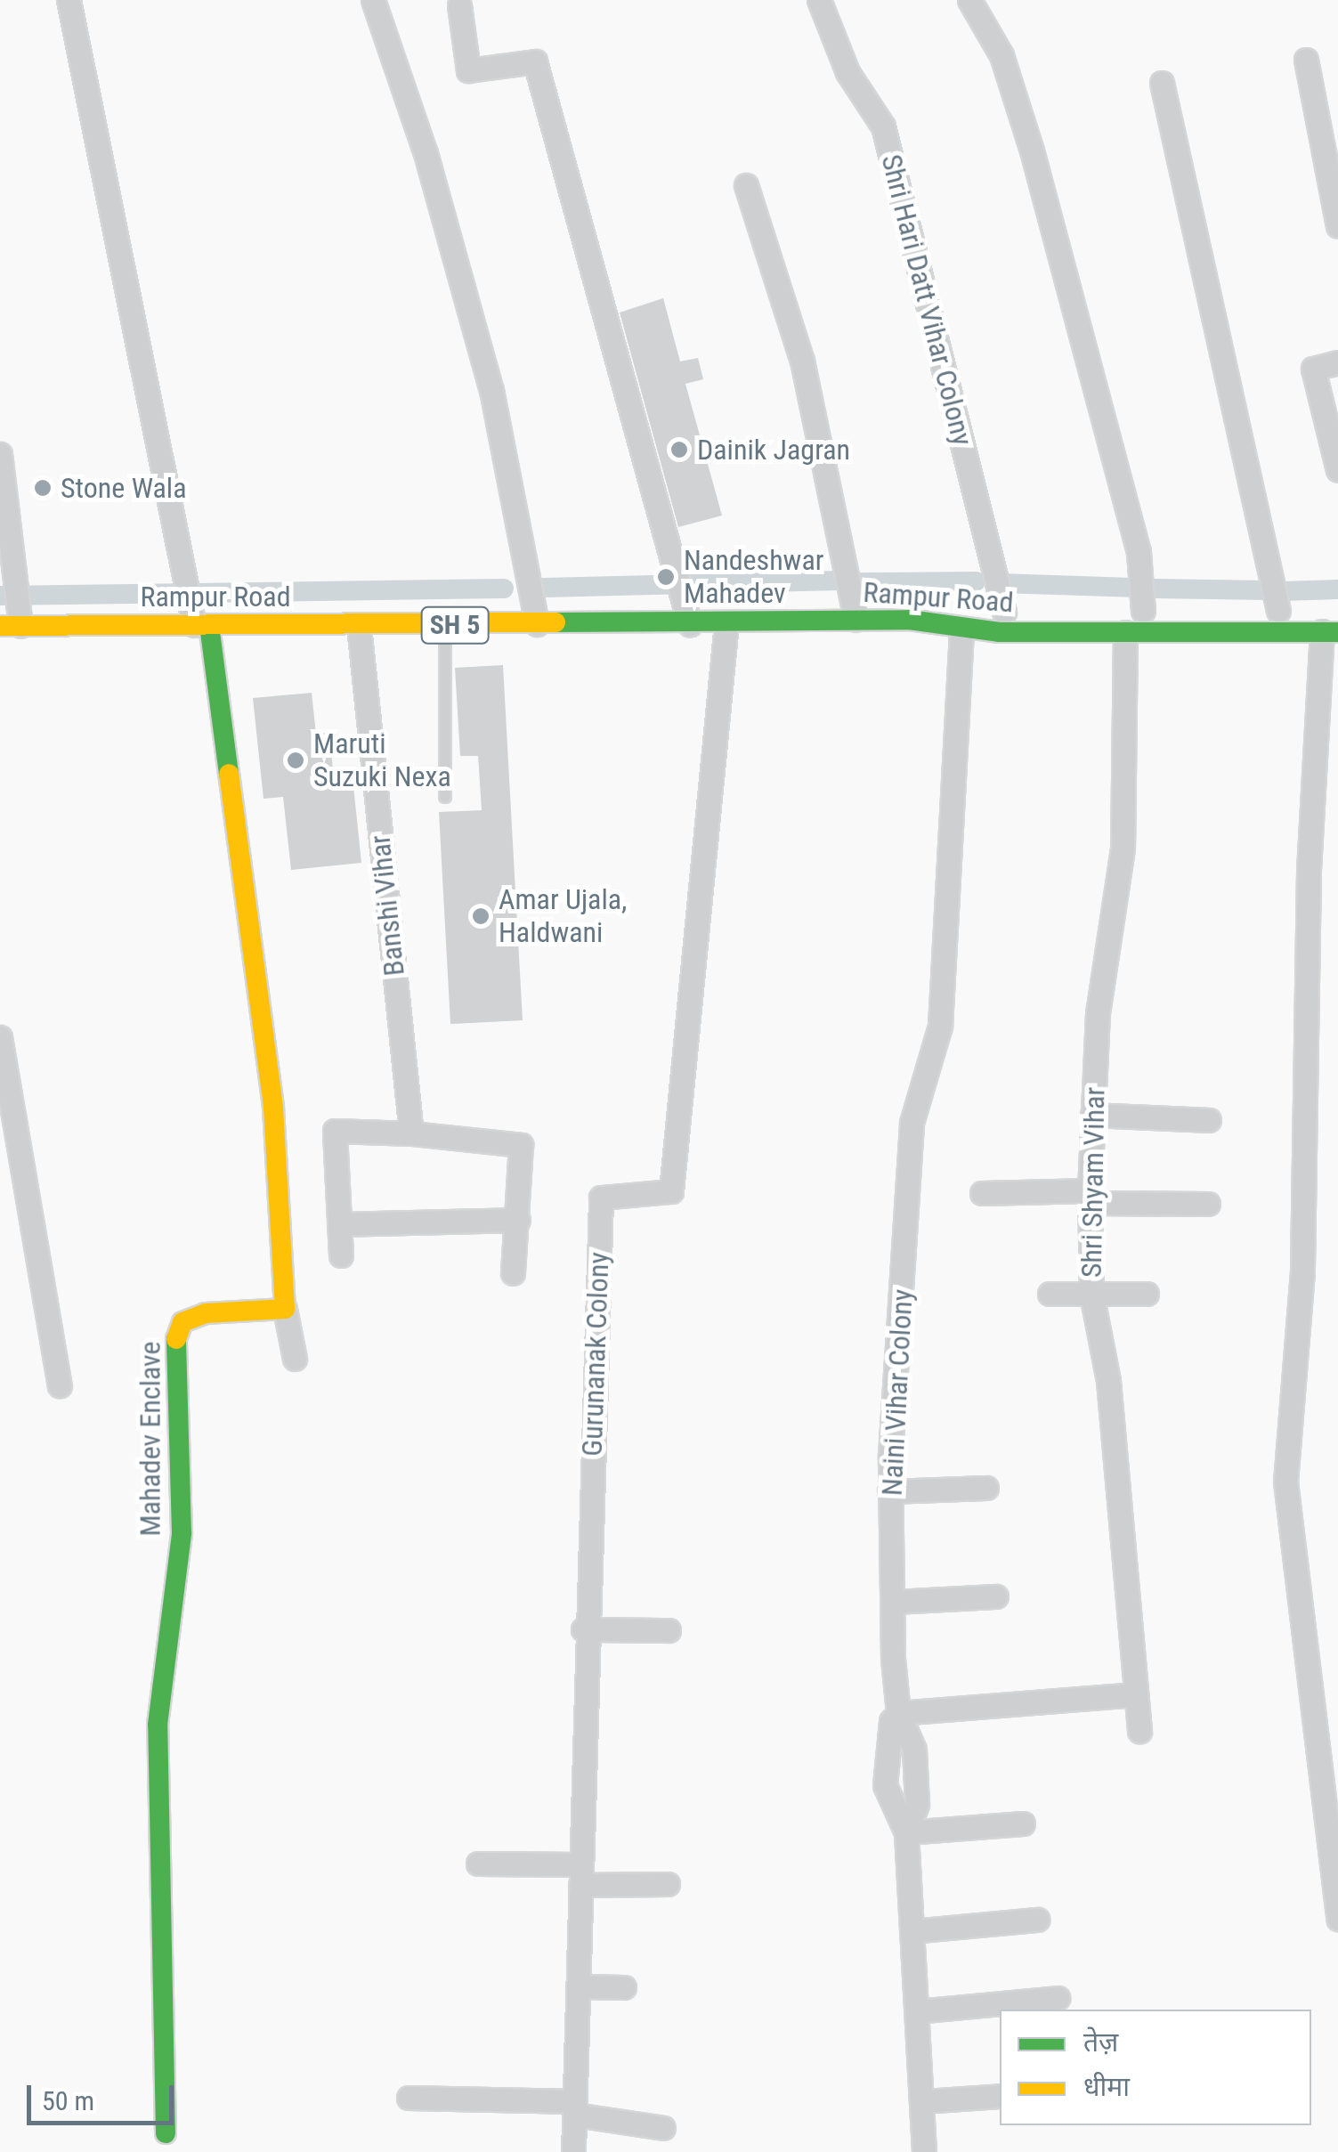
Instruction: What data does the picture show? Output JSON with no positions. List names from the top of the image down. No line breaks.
{"streets":{"main road":["Rampur Road","SH 5","Mahadev Enclave"],"street":["Shri Hari Datt Vihar Colony","Banshi Vihar","Shri Shyam Vihar","Gurunanak Colony","Naini Vihar Colony"]},"crossings":[["Rampur Road","Banshi Vihar"],["Rampur Road","Shri Shyam Vihar"],["Rampur Road","Gurunanak Colony"],["Rampur Road","Naini Vihar Colony"]],"places":["Dainik Jagran","Stone Wala","Nandeshwar Mahadev","Maruti Suzuki Nexa","Amar Ujala, Haldwani"],"legend":["तेज़","धीमा"],"scale_bar":"50 m"}
